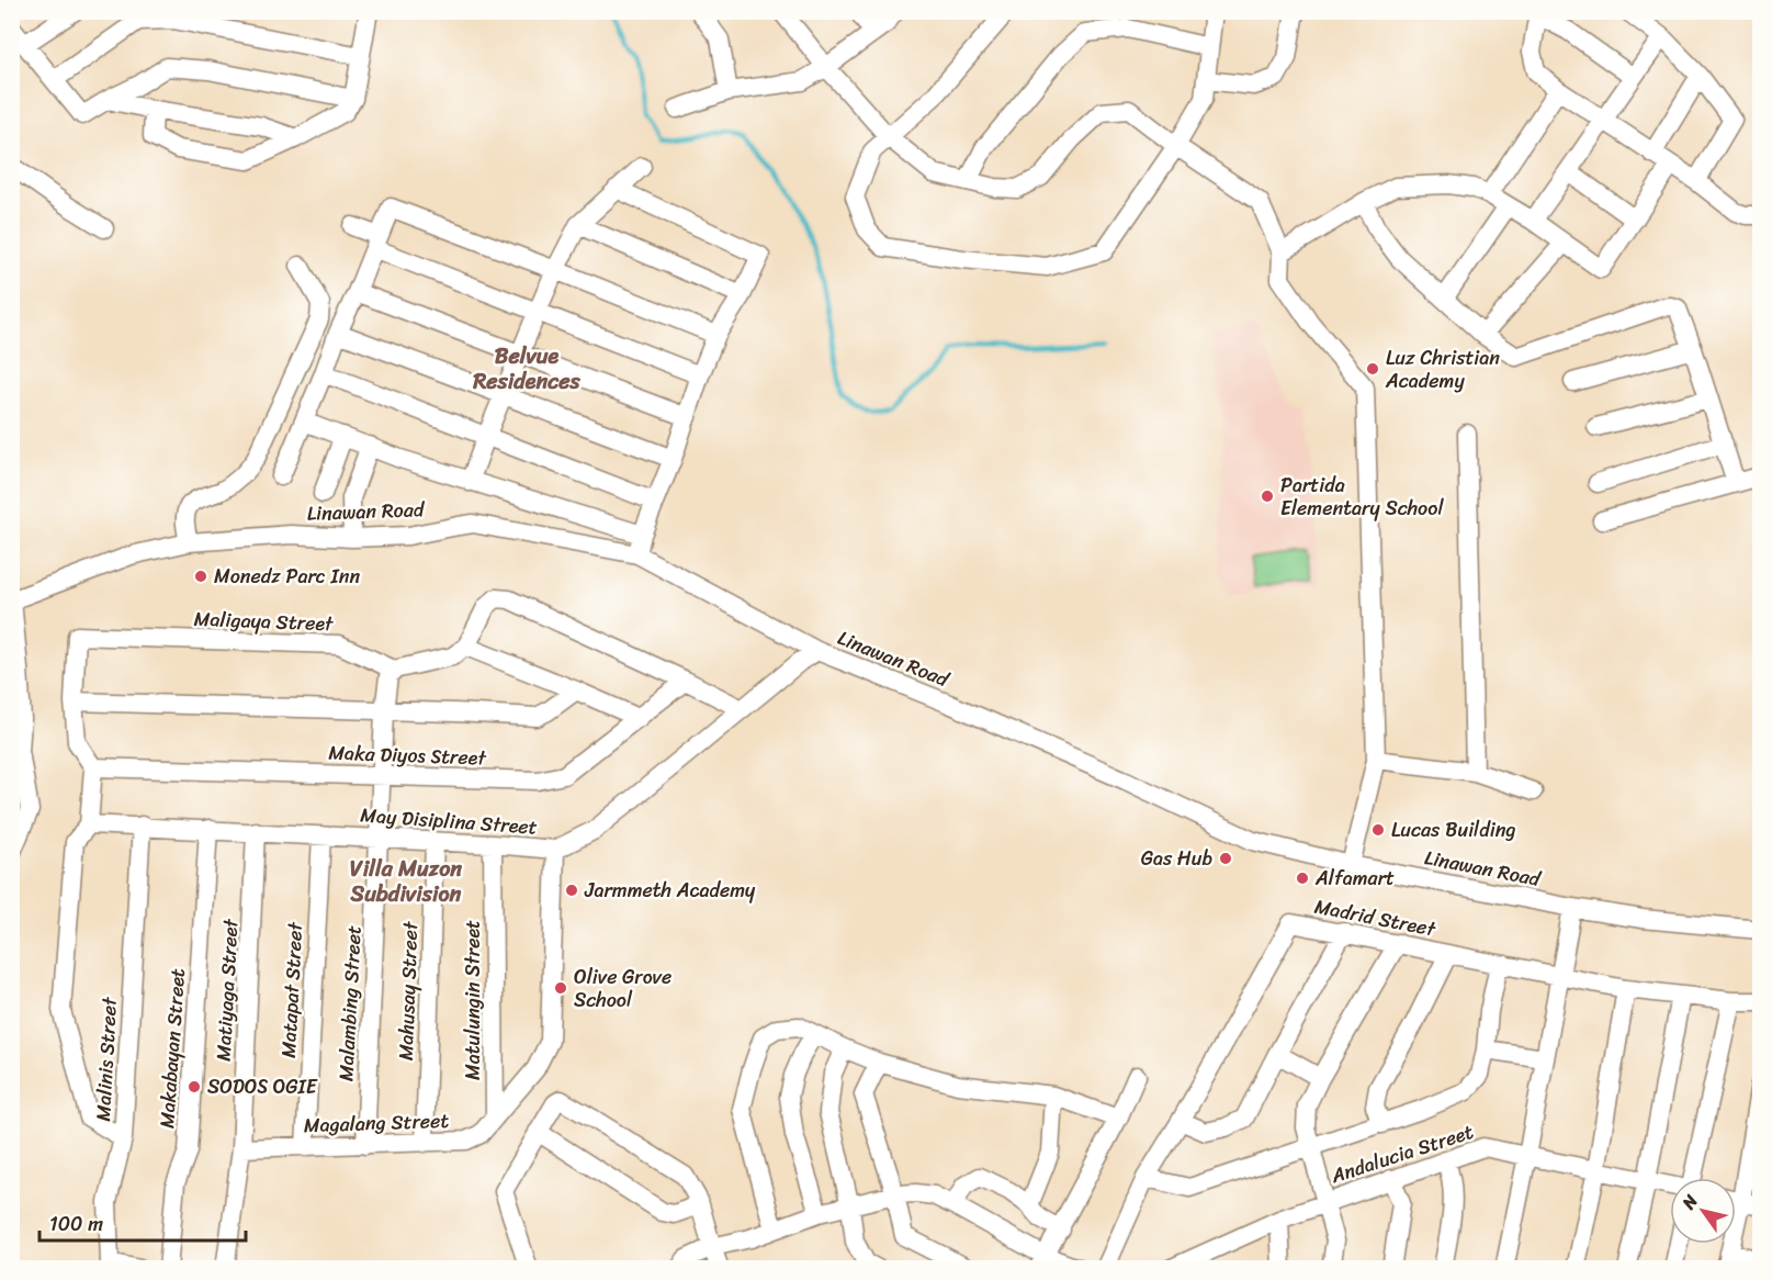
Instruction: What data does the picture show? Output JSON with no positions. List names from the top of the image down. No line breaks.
{"streets":{"street":["Linawan Road","Maligaya Street","Maka Diyos Street","May Disiplina Street","Madrid Street","Matiyaga Street","Matapat Street","Mahusay Street","Matulungin Street","Malambing Street","Makabayan Street","Malinis Street","Magalang Street","Andalucia Street"]},"crossings":[["Linawan Road","May Disiplina Street"],["Maligaya Street","Malambing Street"],["Maka Diyos Street","Malambing Street"],["May Disiplina Street","Matiyaga Street"],["May Disiplina Street","Matapat Street"],["May Disiplina Street","Mahusay Street"],["May Disiplina Street","Matulungin Street"],["May Disiplina Street","Malambing Street"],["May Disiplina Street","Makabayan Street"],["May Disiplina Street","Malinis Street"],["May Disiplina Street","Magalang Street"],["Matiyaga Street","Magalang Street"],["Matapat Street","Magalang Street"],["Mahusay Street","Magalang Street"],["Matulungin Street","Magalang Street"],["Malambing Street","Magalang Street"]],"districts":["Belvue Residences","Villa Muzon Subdivision"],"places":["Luz Christian Academy","Partida Elementary School","Monedz Parc Inn","Lucas Building","Gas Hub","Alfamart","Jarmmeth Academy","Olive Grove School","SODOS OGIE"],"scale_bar":"100 m","north":"top left"}
